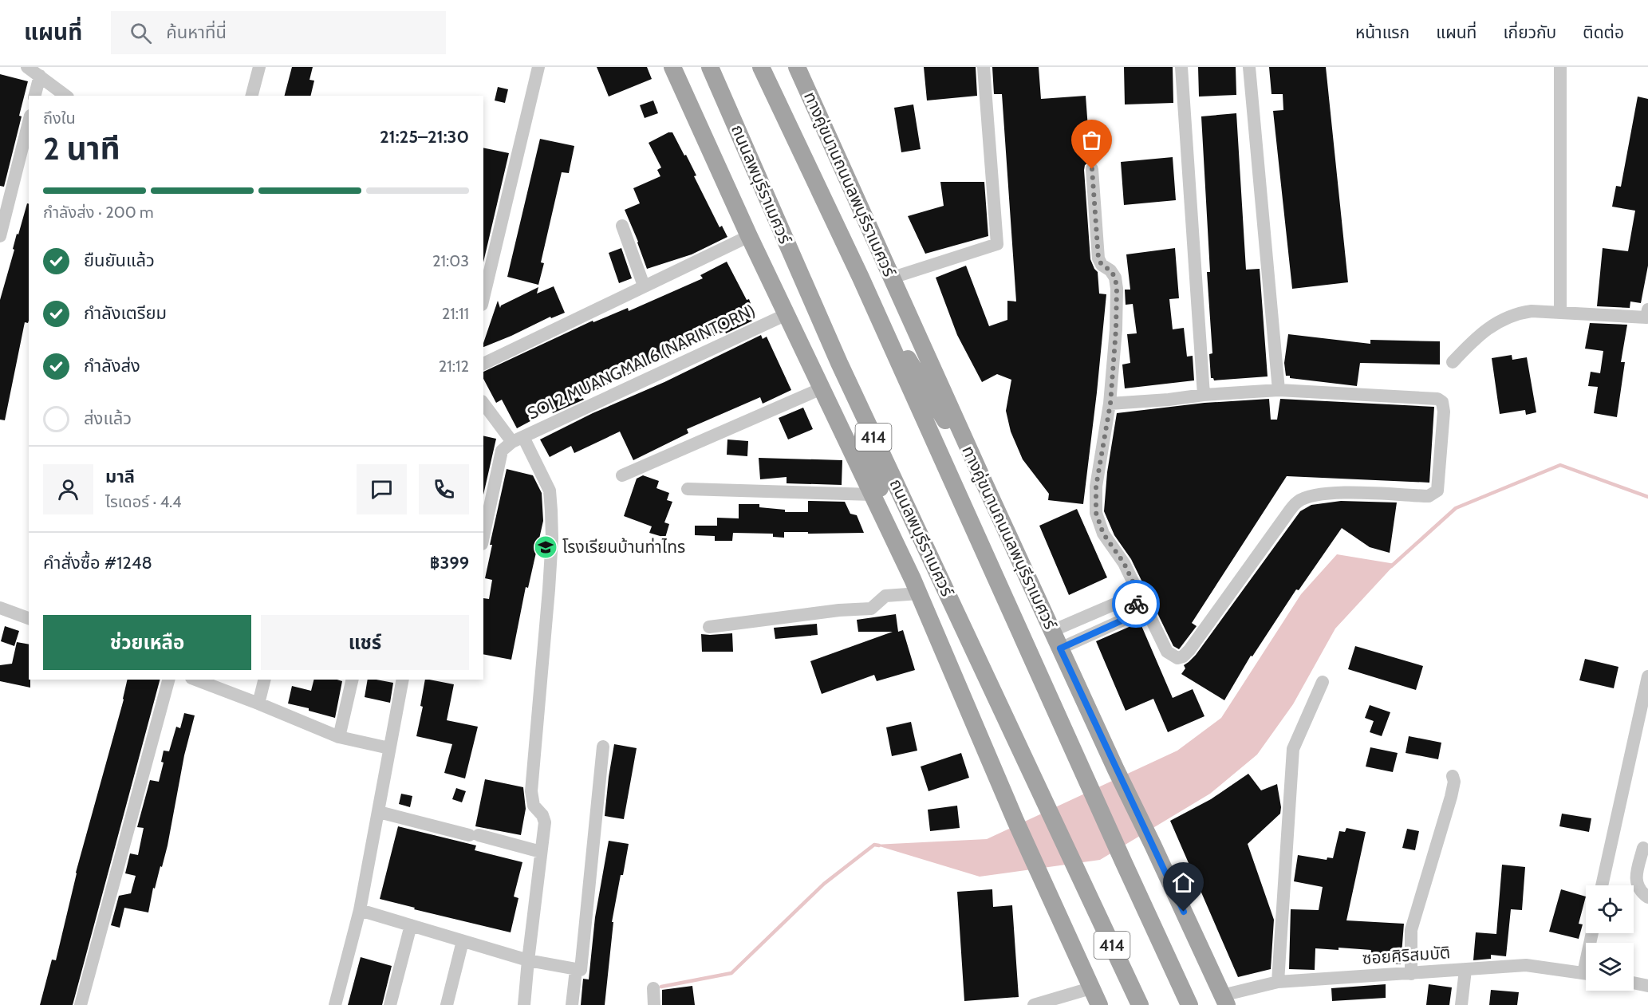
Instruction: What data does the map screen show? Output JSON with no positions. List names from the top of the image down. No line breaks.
{"streets":{"main road":["ถนนลพบุรีราเมศวร์","ทางคู่ขนานถนนลพบุรีราเมศวร์","414"],"street":["SOI 2 MUANGMAI 6 (NARINTORN)","ซอยศิริสมบัติ"]},"crossings":[["ทางคู่ขนานถนนลพบุรีราเมศวร์","ซอยศิริสมบัติ"],["SOI 2 MUANGMAI 6 (NARINTORN)","414"]],"places":{"school or university":["โรงเรียนบ้านท่าไทร"]},"page":{"header":"แผนที่","search":"ค้นหาที่นี่","nav":["หน้าแรก","แผนที่","เกี่ยวกับ","ติดต่อ"],"heading":["2 นาที","ถึงใน","21:25–21:30"],"panel":["มาลี","ไรเดอร์ · 4.4","คำสั่งซื้อ #1248","฿399"],"bar":"กำลังส่ง · 200 m","list":[["ยืนยันแล้ว","21:03"],["กำลังเตรียม","21:11"],["กำลังส่ง","21:12"],"ส่งแล้ว"],"buttons":["ช่วยเหลือ","แชร์"]}}
